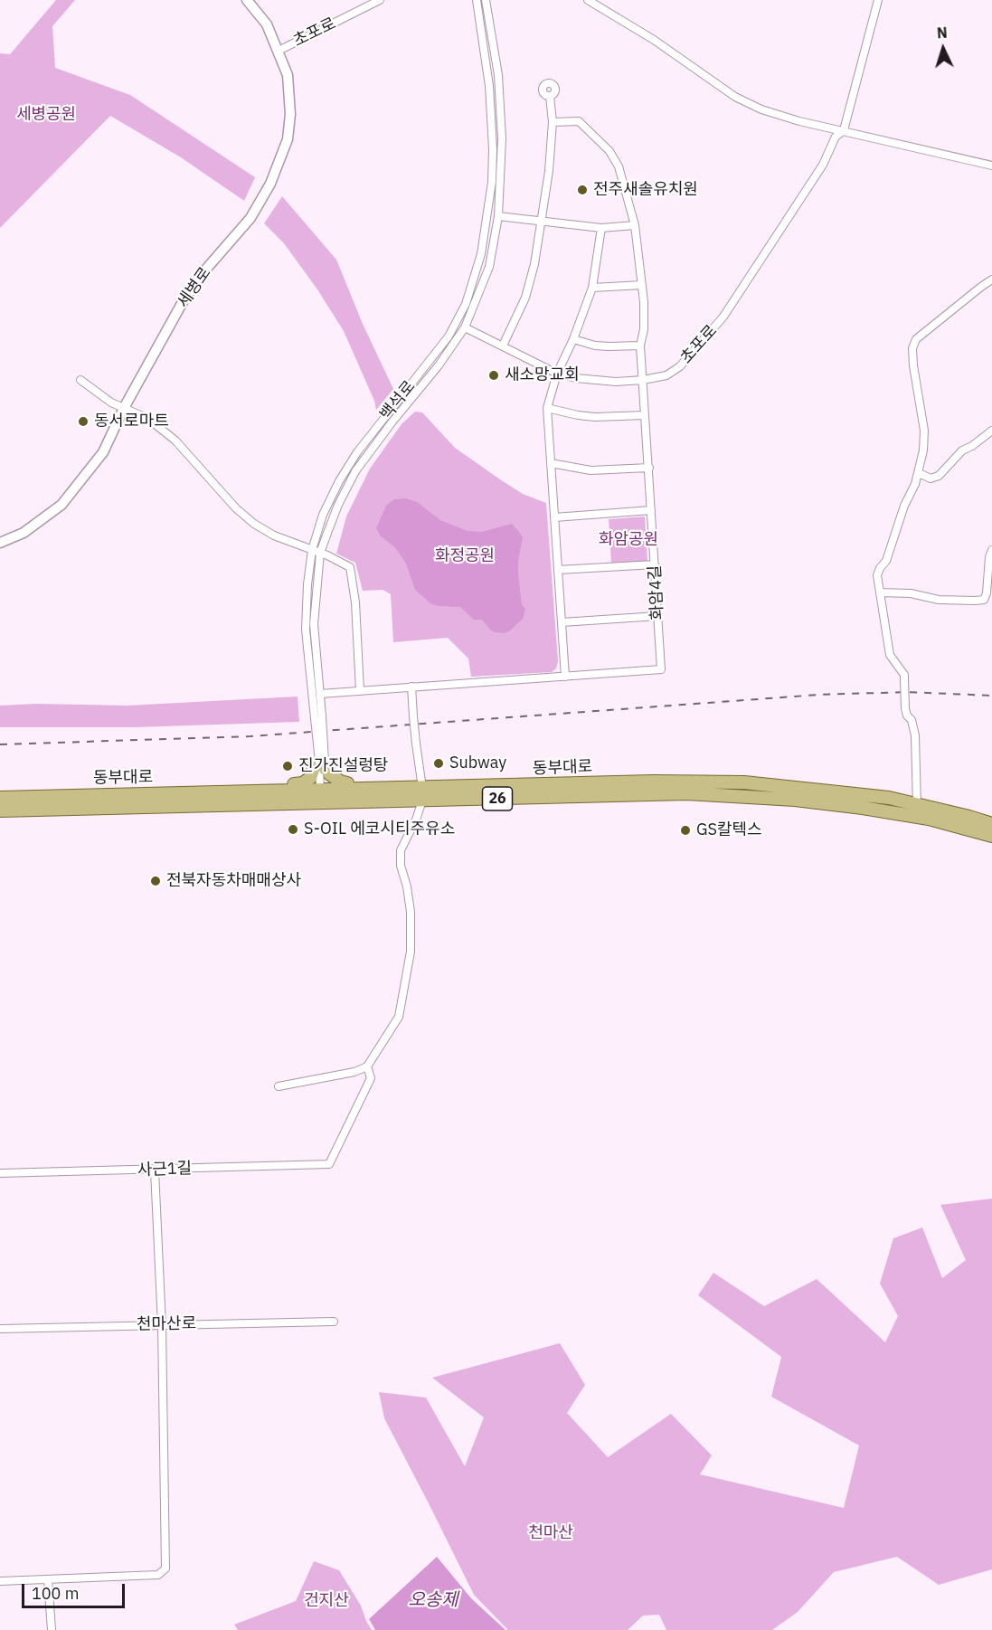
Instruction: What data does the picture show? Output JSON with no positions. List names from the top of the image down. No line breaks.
{"streets":{"main road":["동부대로","26"],"street":["초포로","세병로","백석로","화암4길","사근1길","천마산로"]},"crossings":[["초포로","세병로"],["초포로","백석로"],["초포로","화암4길"],["백석로","화암4길"],["백석로","동부대로"]],"water":["오송제"],"parks":["세병공원","화암공원","화정공원","천마산","건지산"],"places":["전주새솔유치원","새소망교회","동서로마트","Subway","진가진설렁탕","S-OIL 에코시티주유소","GS칼텍스","전북자동차매매상사"],"scale_bar":"100 m","north":"top"}
